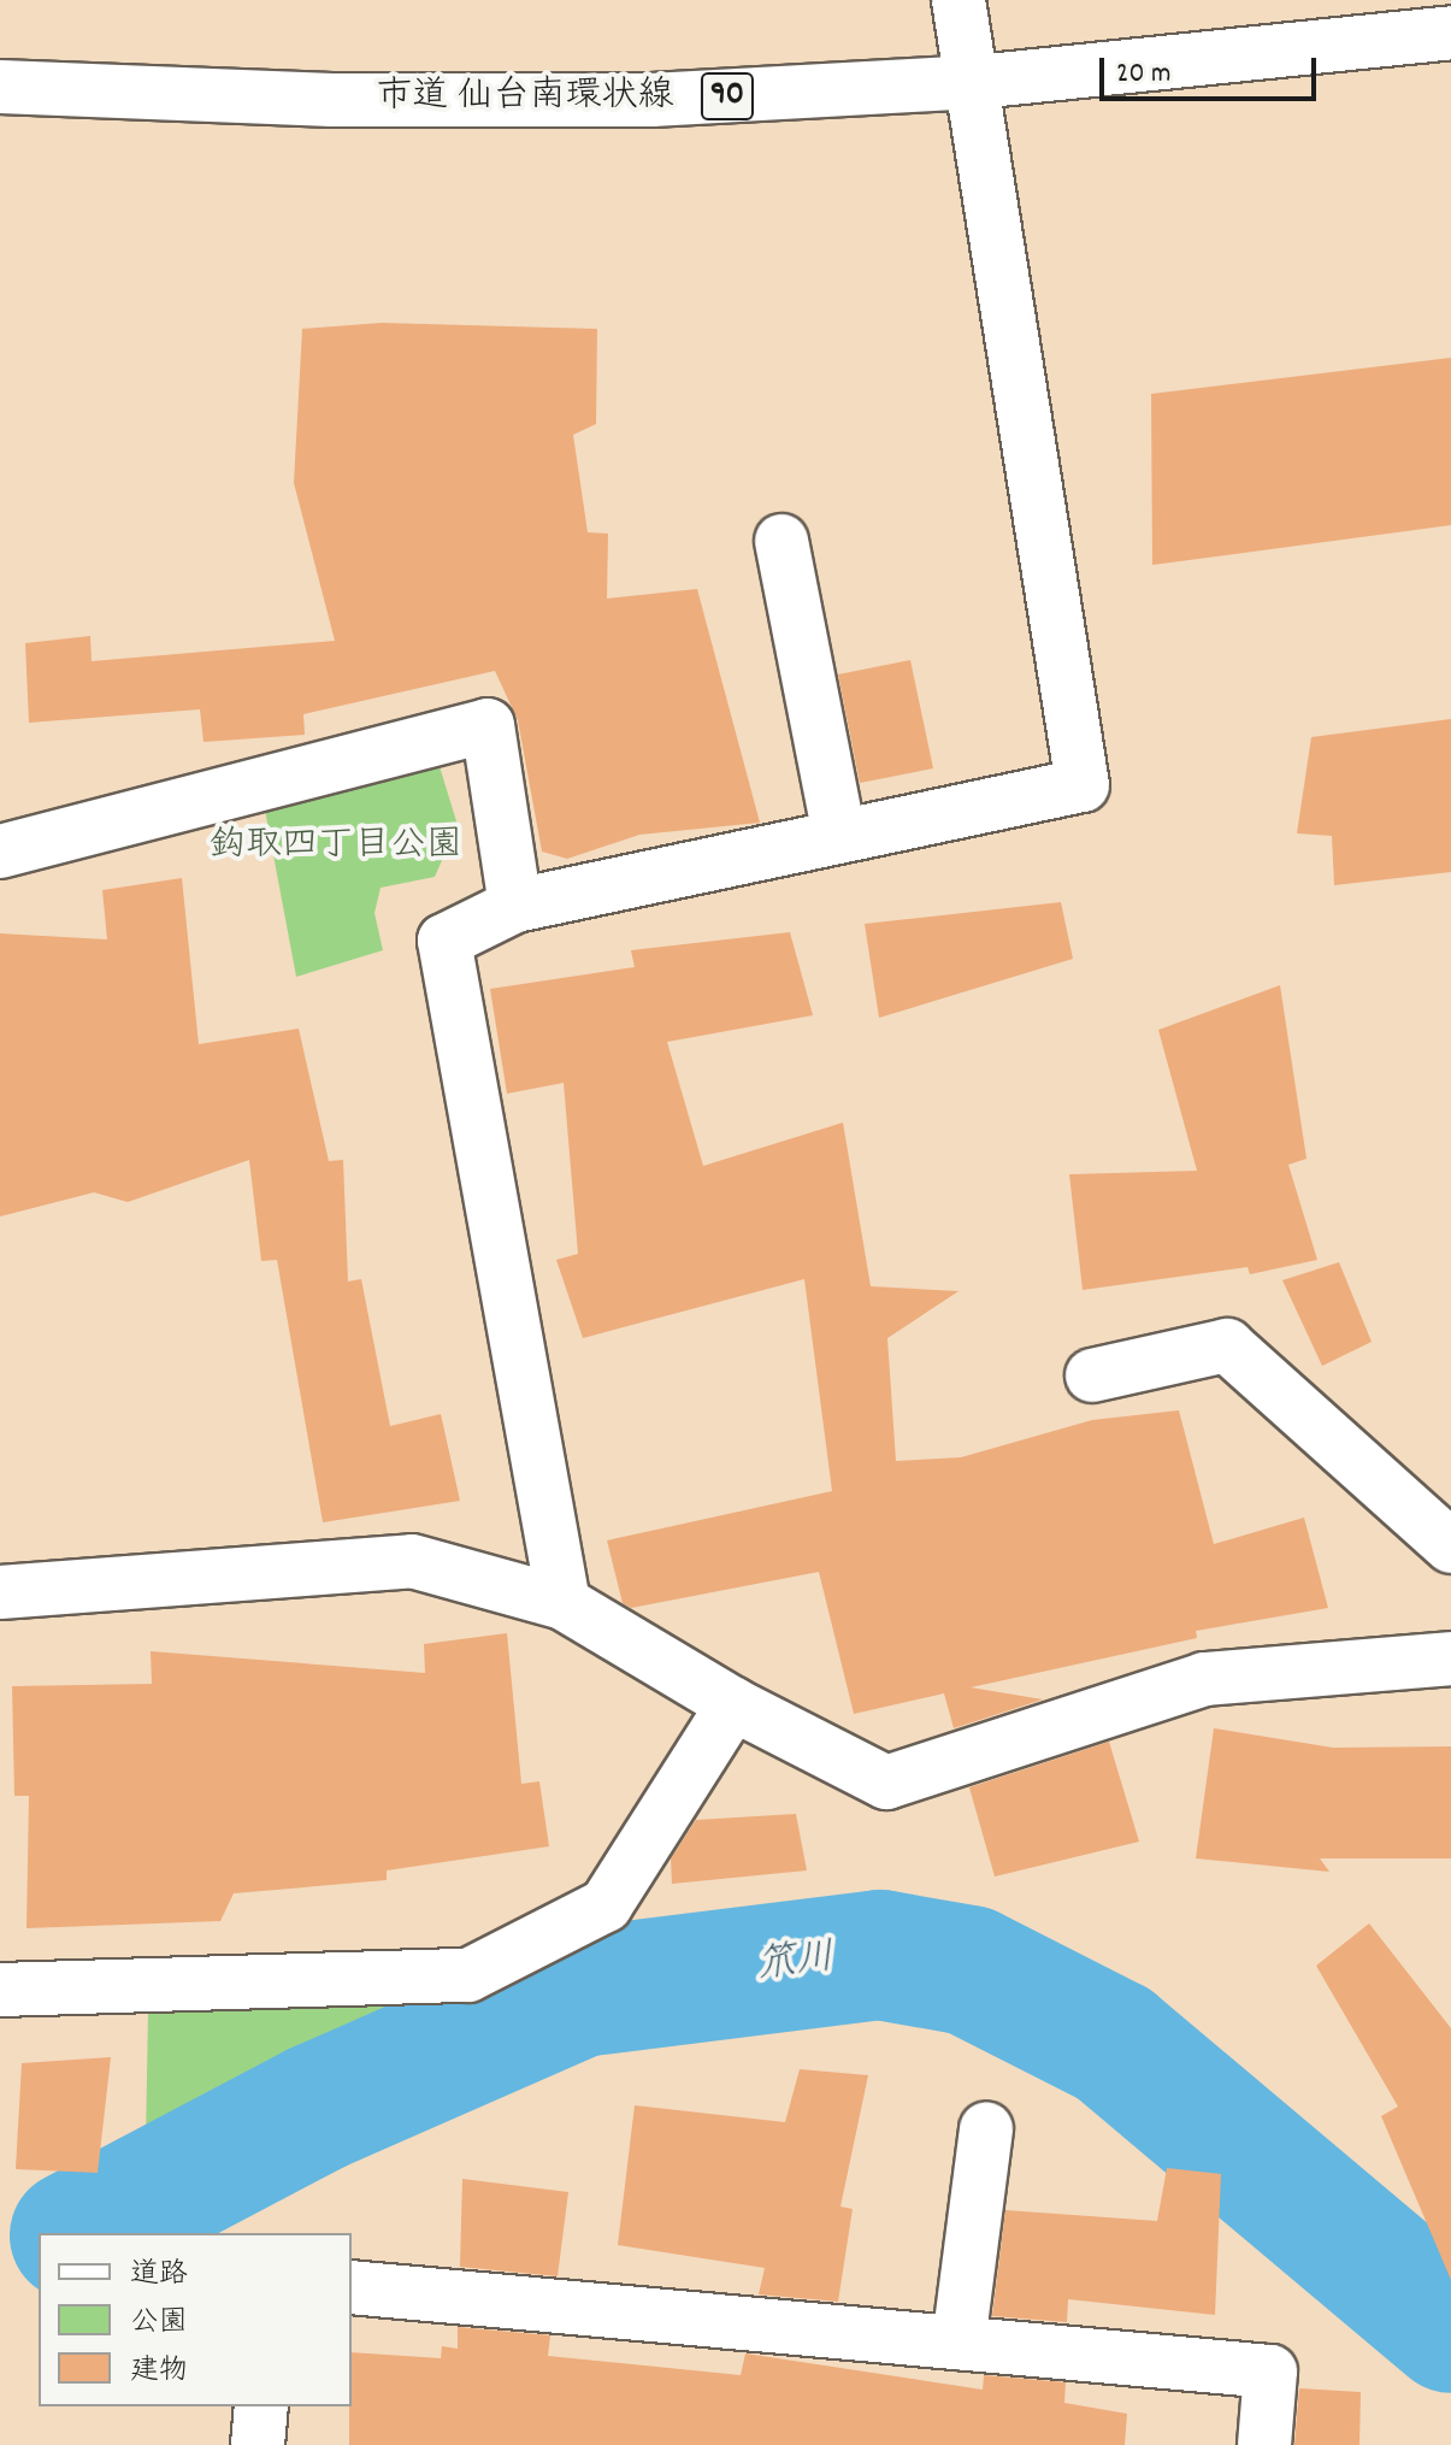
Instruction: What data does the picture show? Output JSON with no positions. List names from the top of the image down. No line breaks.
{"streets":{"street":["90","市道 仙台南環状線"]},"water":["笊川"],"parks":["鈎取四丁目公園"],"legend":["道路","公園","建物"],"scale_bar":"20 m"}
